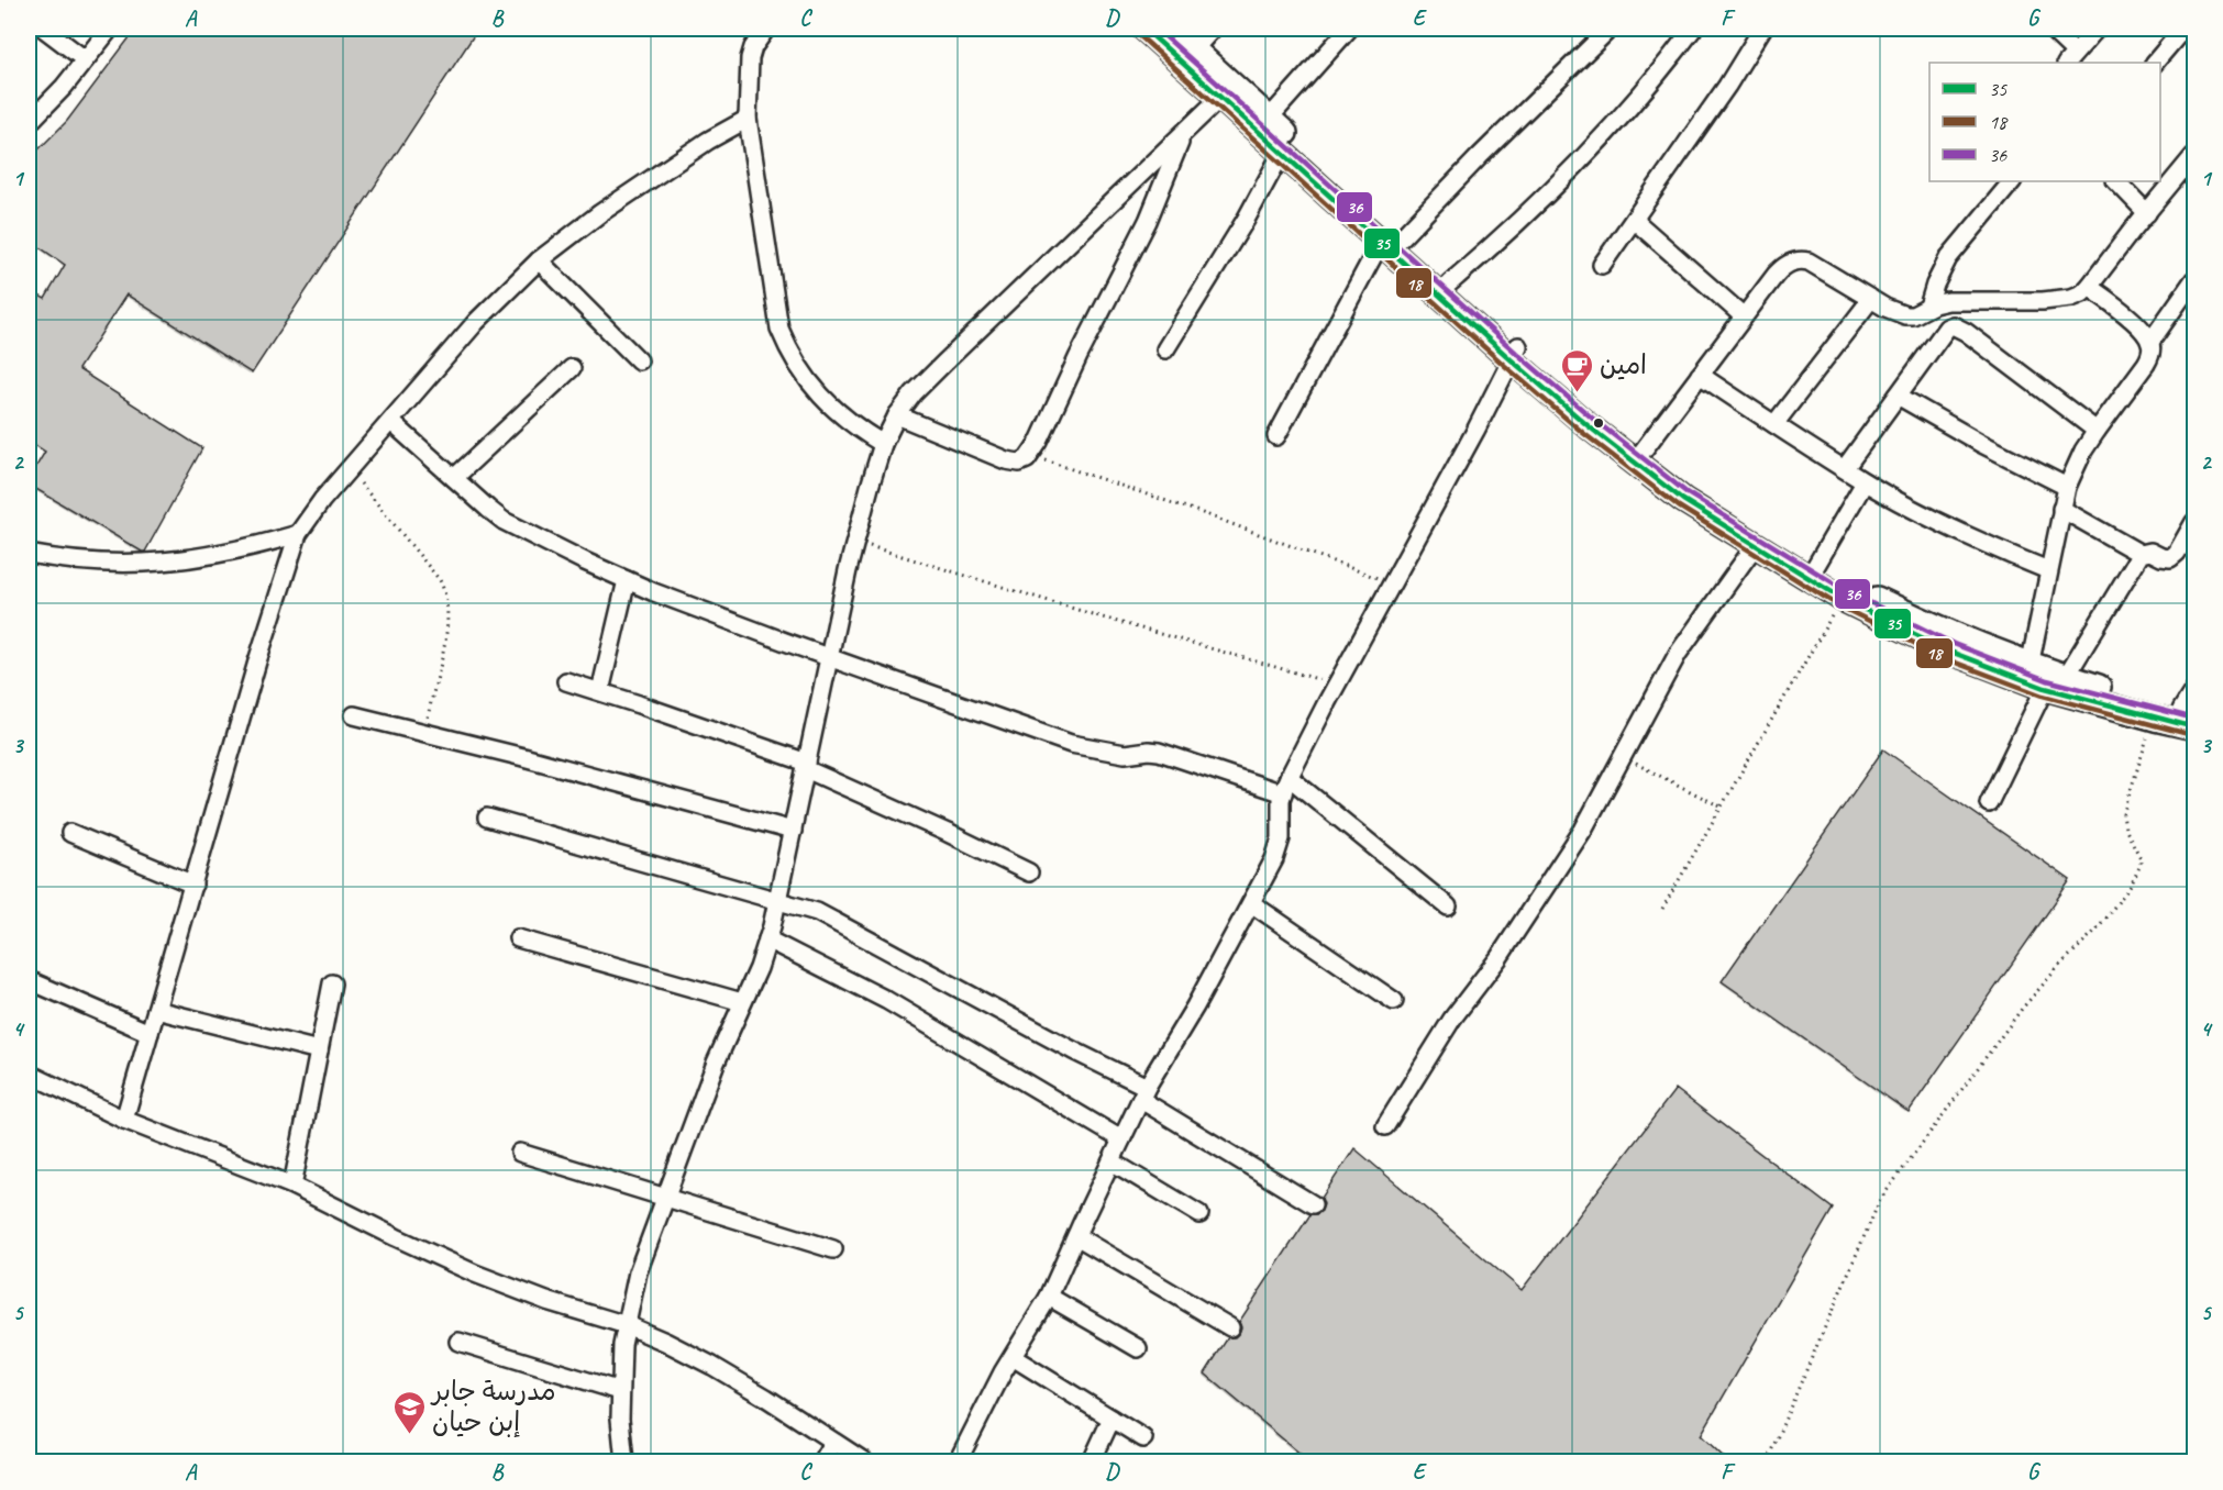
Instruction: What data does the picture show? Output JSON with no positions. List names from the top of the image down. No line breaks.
{"places":{"cafe":["امين"],"school or university":["مدرسة جابر إبن حيان"]},"lines":["transit line 35","transit line 36","transit line 18"],"legend":["35","18","36"],"grid":{"columns":["A","B","C","D","E","F","G"],"rows":["1","2","3","4","5"]}}
